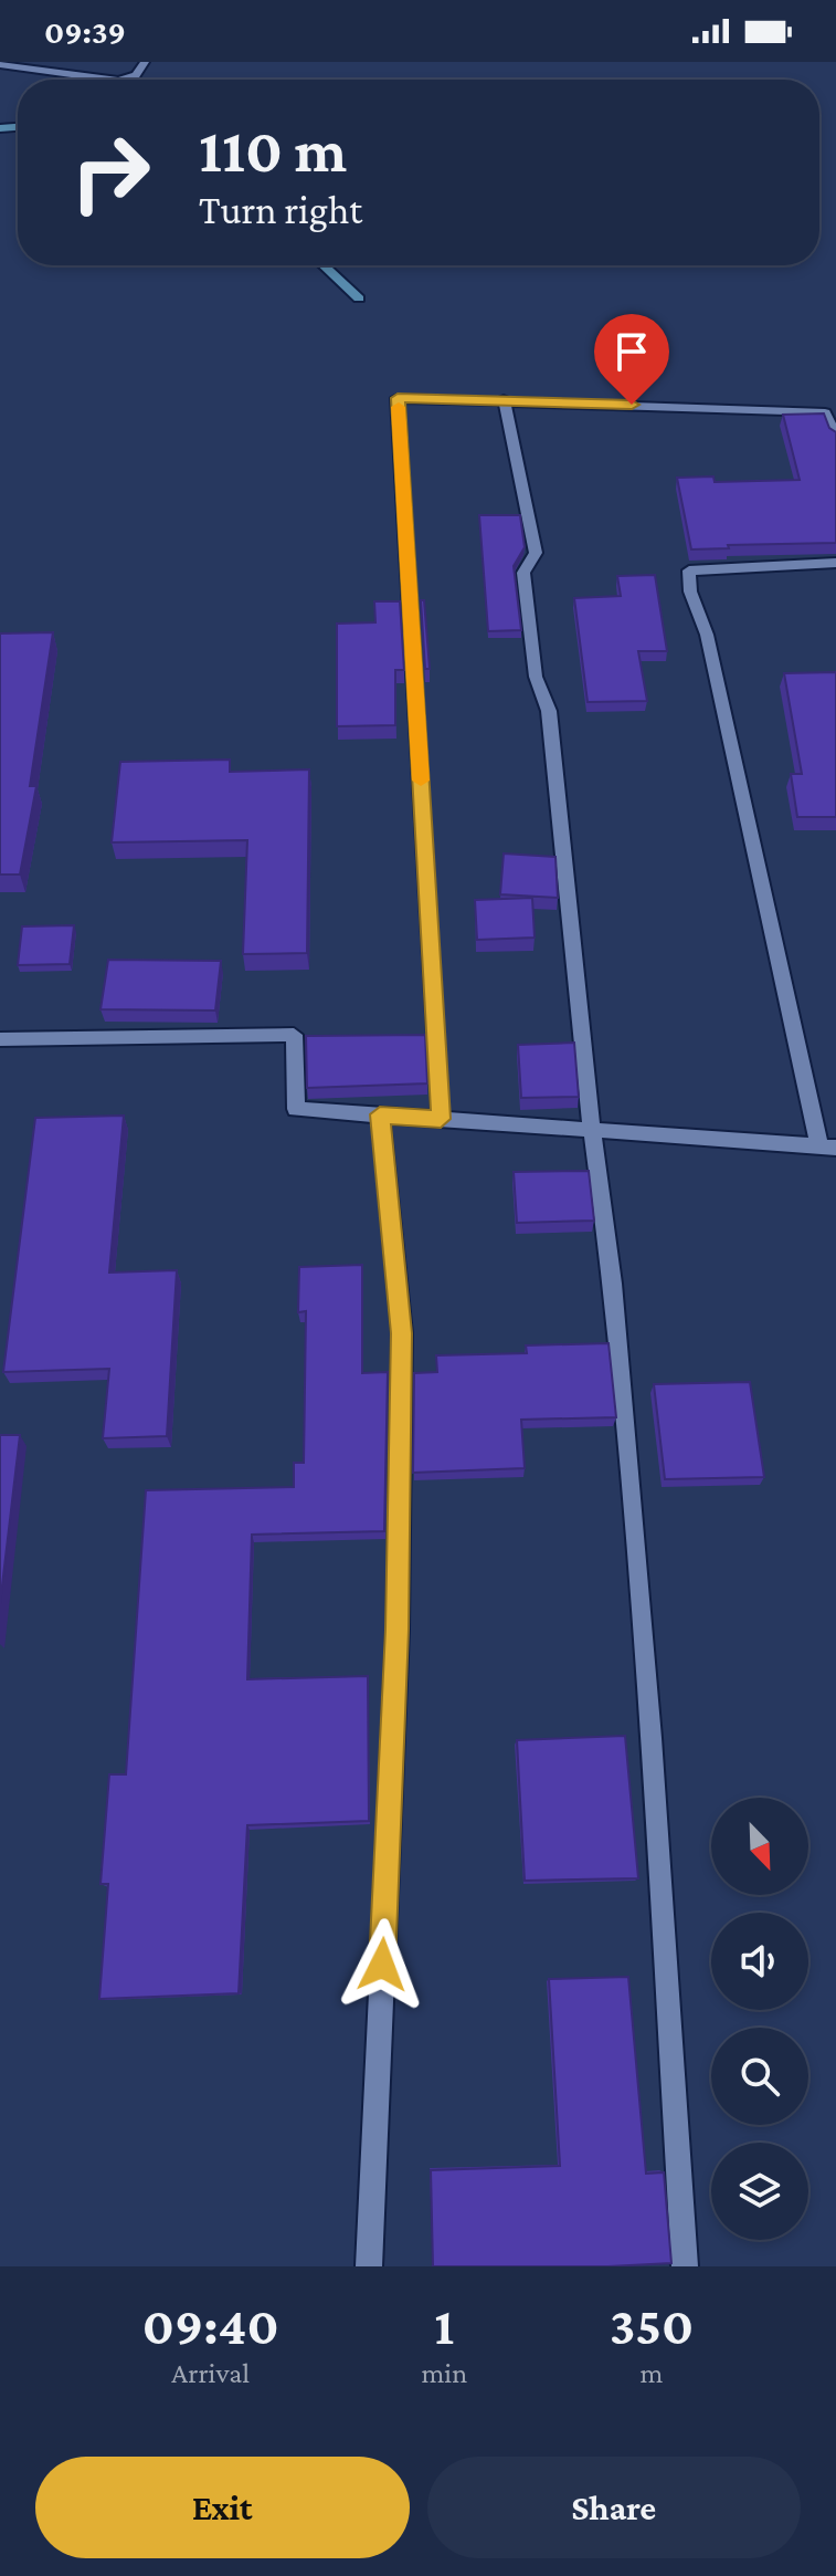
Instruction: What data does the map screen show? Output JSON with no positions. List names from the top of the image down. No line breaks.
{"north":"bottom right","page":{"status":"09:39","turn":["110 m","Turn right"],"eta":["09:40","Arrival","1","min","350","m"],"buttons":["Exit","Share"]}}
